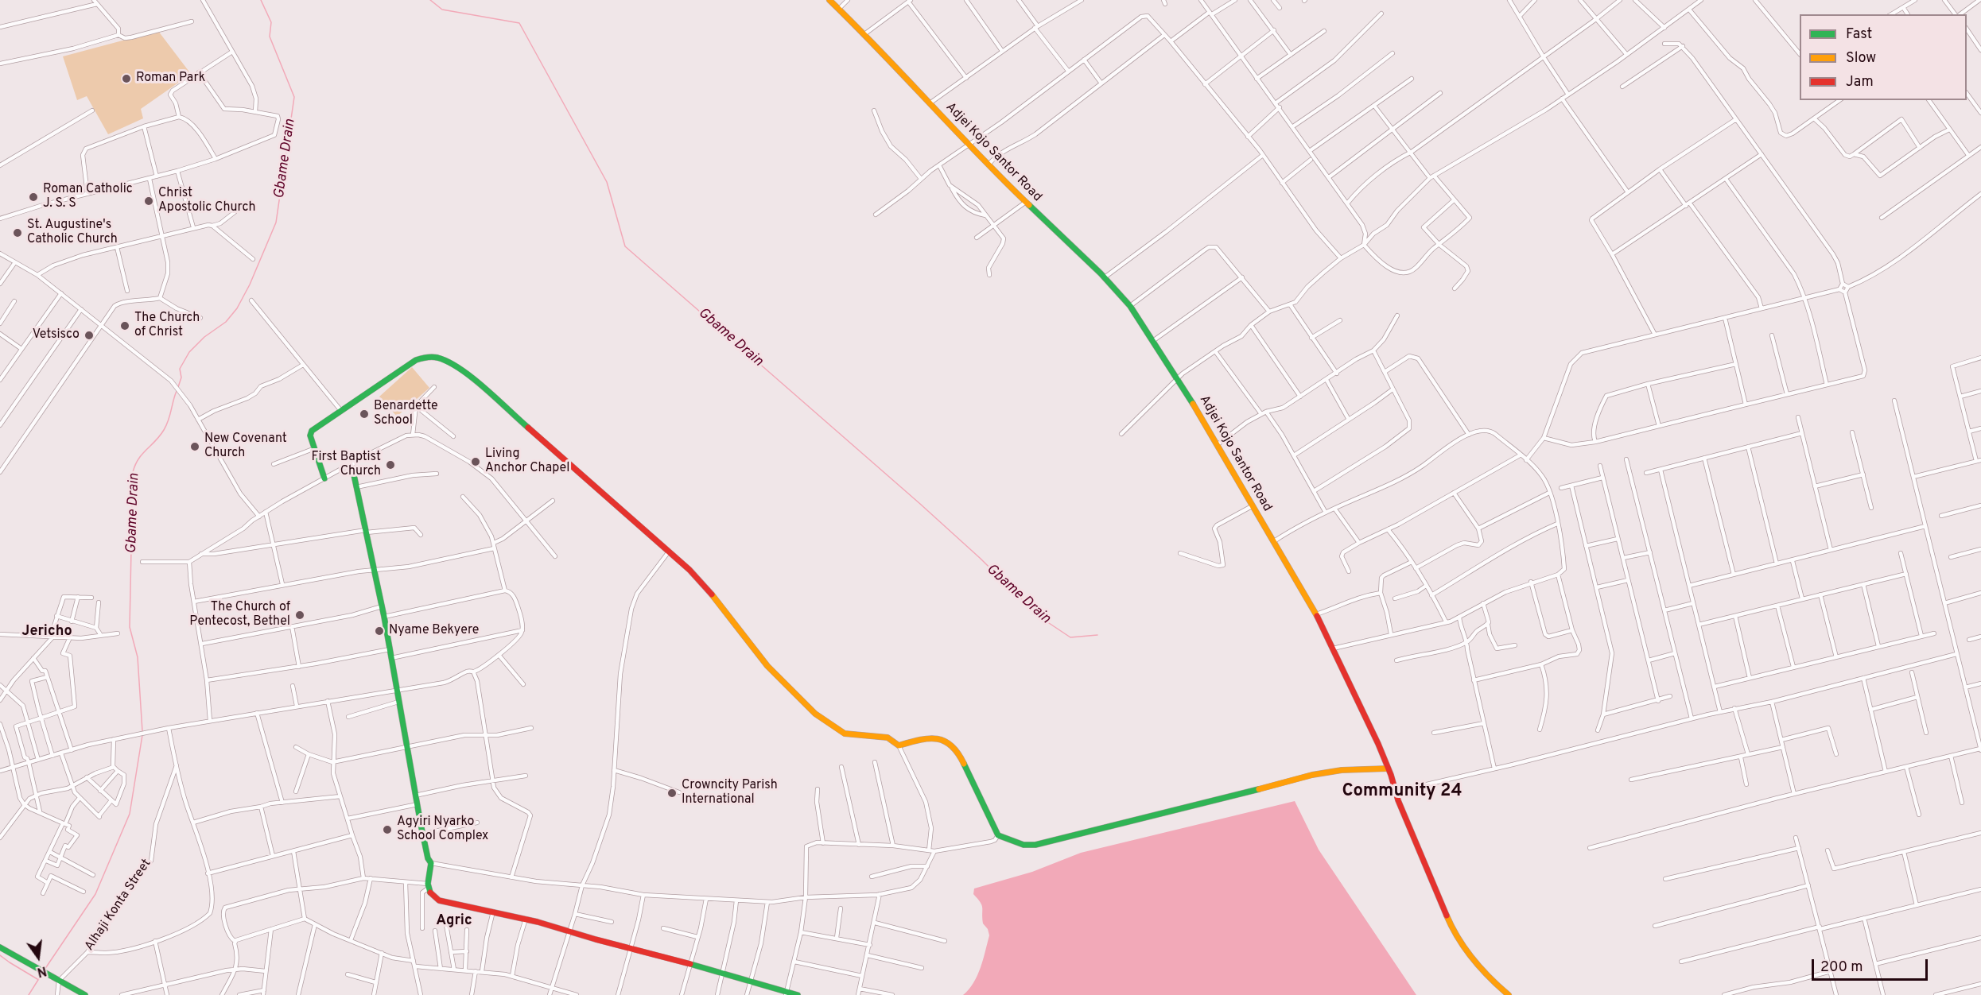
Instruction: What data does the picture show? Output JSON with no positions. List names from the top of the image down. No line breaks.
{"streets":{"street":["Adjei Kojo Santor Road","Alhaji Konta Street"]},"districts":["Jericho","Community 24","Agric"],"water":["Gbame Drain"],"places":["Roman Park","Roman Catholic J. S. S","Christ Apostolic Church","St. Augustine's Catholic Church","The Church of Christ","Vetsisco","Benardette School","New Covenant Church","Living Anchor Chapel","First Baptist Church","The Church of Pentecost, Bethel","Nyame Bekyere","Crowncity Parish International","Agyiri Nyarko School Complex"],"legend":["Fast","Slow","Jam"],"scale_bar":"200 m","north":"bottom"}
